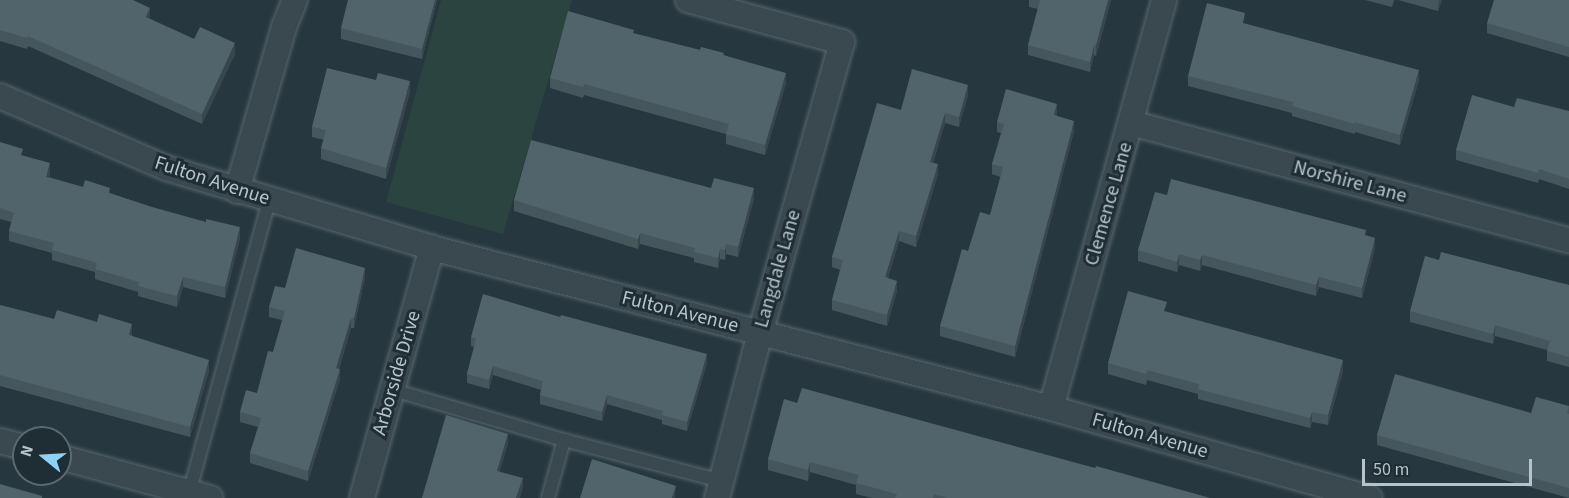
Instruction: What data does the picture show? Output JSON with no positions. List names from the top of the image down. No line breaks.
{"streets":{"street":["Fulton Avenue","Norshire Lane","Clemence Lane","Langdale Lane","Arborside Drive"]},"crossings":[["Fulton Avenue","Clemence Lane"],["Fulton Avenue","Langdale Lane"],["Fulton Avenue","Arborside Drive"],["Norshire Lane","Clemence Lane"]],"scale_bar":"50 m","north":"left"}
